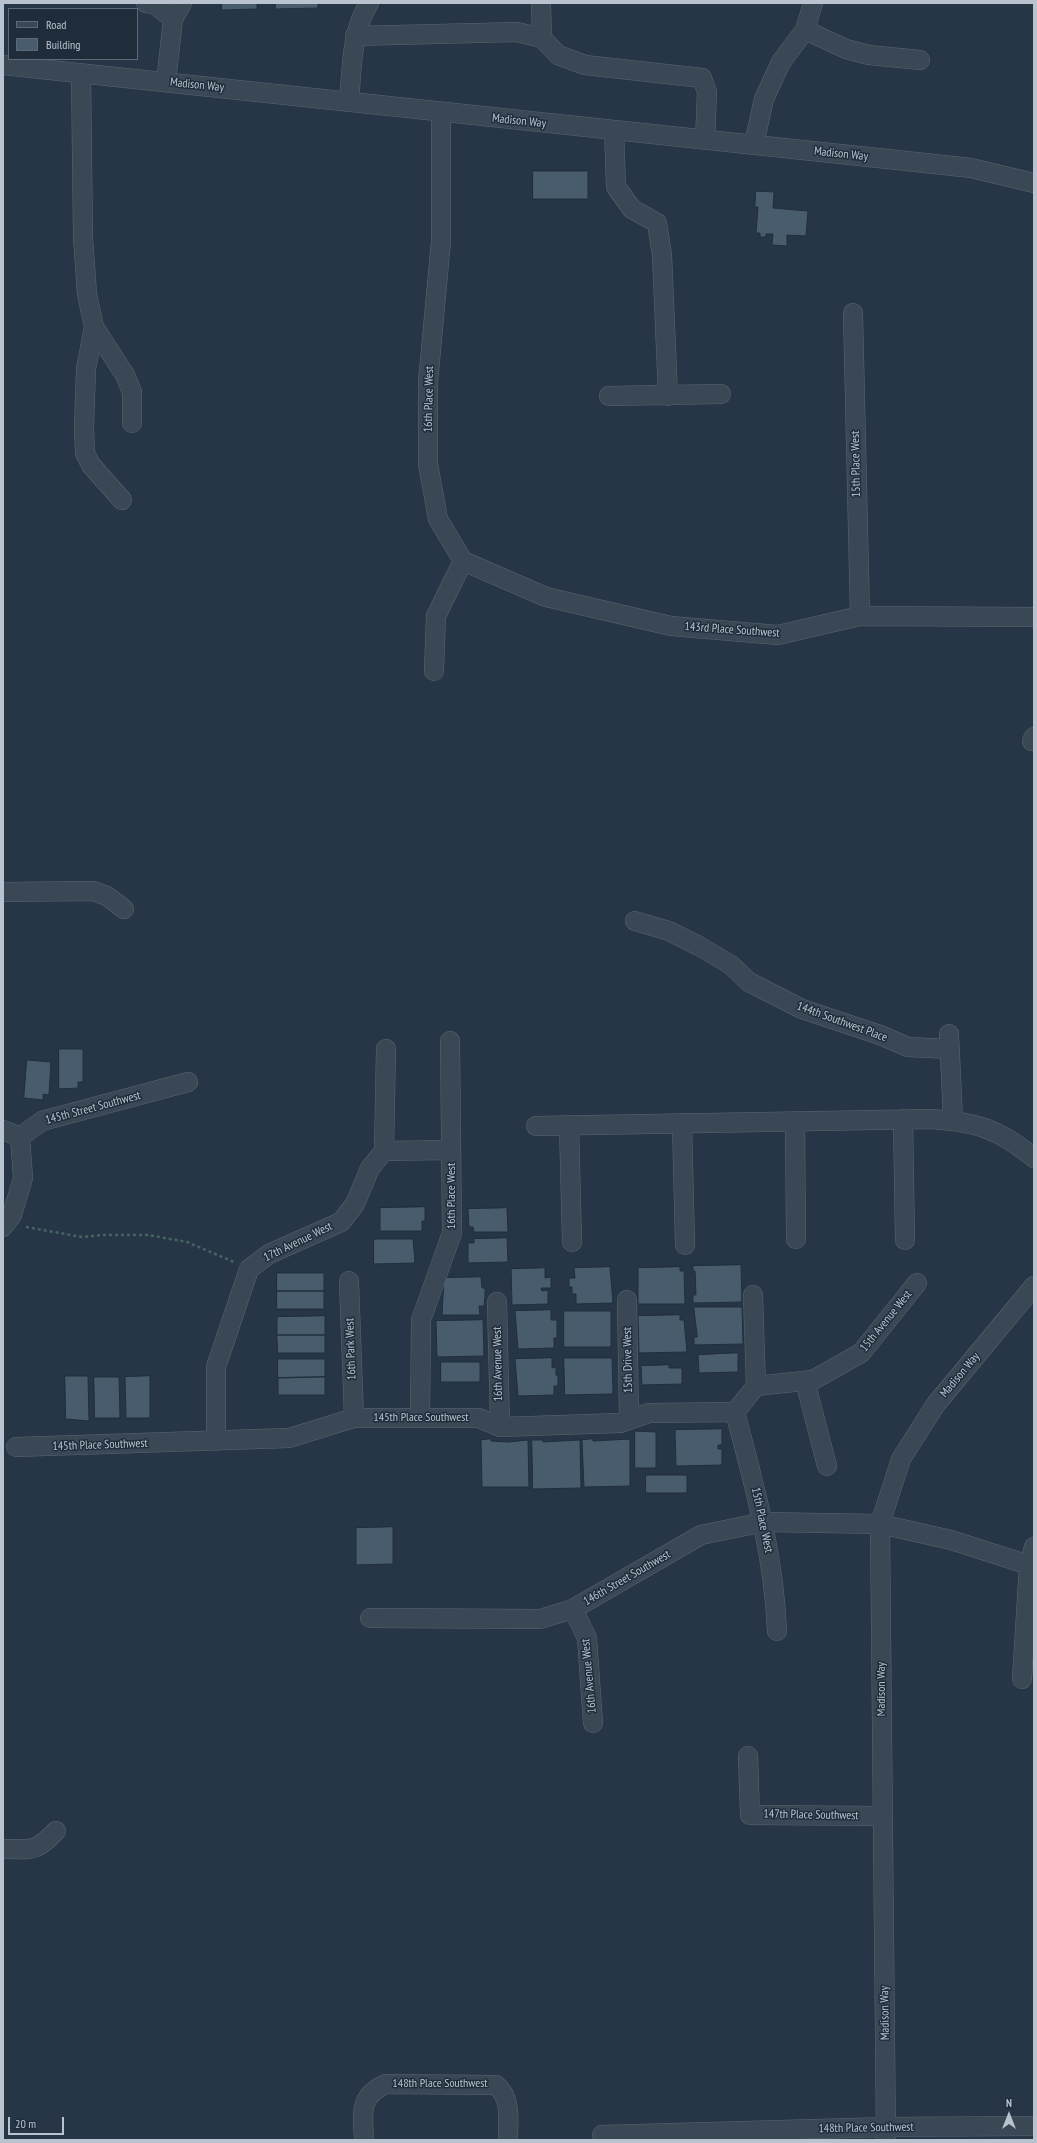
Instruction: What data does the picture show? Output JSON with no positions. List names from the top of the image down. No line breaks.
{"streets":{"street":["Madison Way","16th Place West","15th Place West","143rd Place Southwest","144th Southwest Place","145th Street Southwest","17th Avenue West","15th Avenue West","16th Park West","15th Drive West","16th Avenue West","145th Place Southwest","146th Street Southwest","147th Place Southwest","148th Place Southwest"]},"crossings":[["Madison Way","16th Place West"],["Madison Way","146th Street Southwest"],["Madison Way","147th Place Southwest"],["Madison Way","148th Place Southwest"],["16th Place West","143rd Place Southwest"],["16th Place West","145th Place Southwest"],["15th Place West","143rd Place Southwest"],["15th Place West","145th Place Southwest"],["15th Place West","146th Street Southwest"],["16th Park West","145th Place Southwest"],["15th Drive West","145th Place Southwest"],["16th Avenue West","145th Place Southwest"],["16th Avenue West","146th Street Southwest"]],"legend":["Road","Building"],"scale_bar":"20 m","north":"top"}
